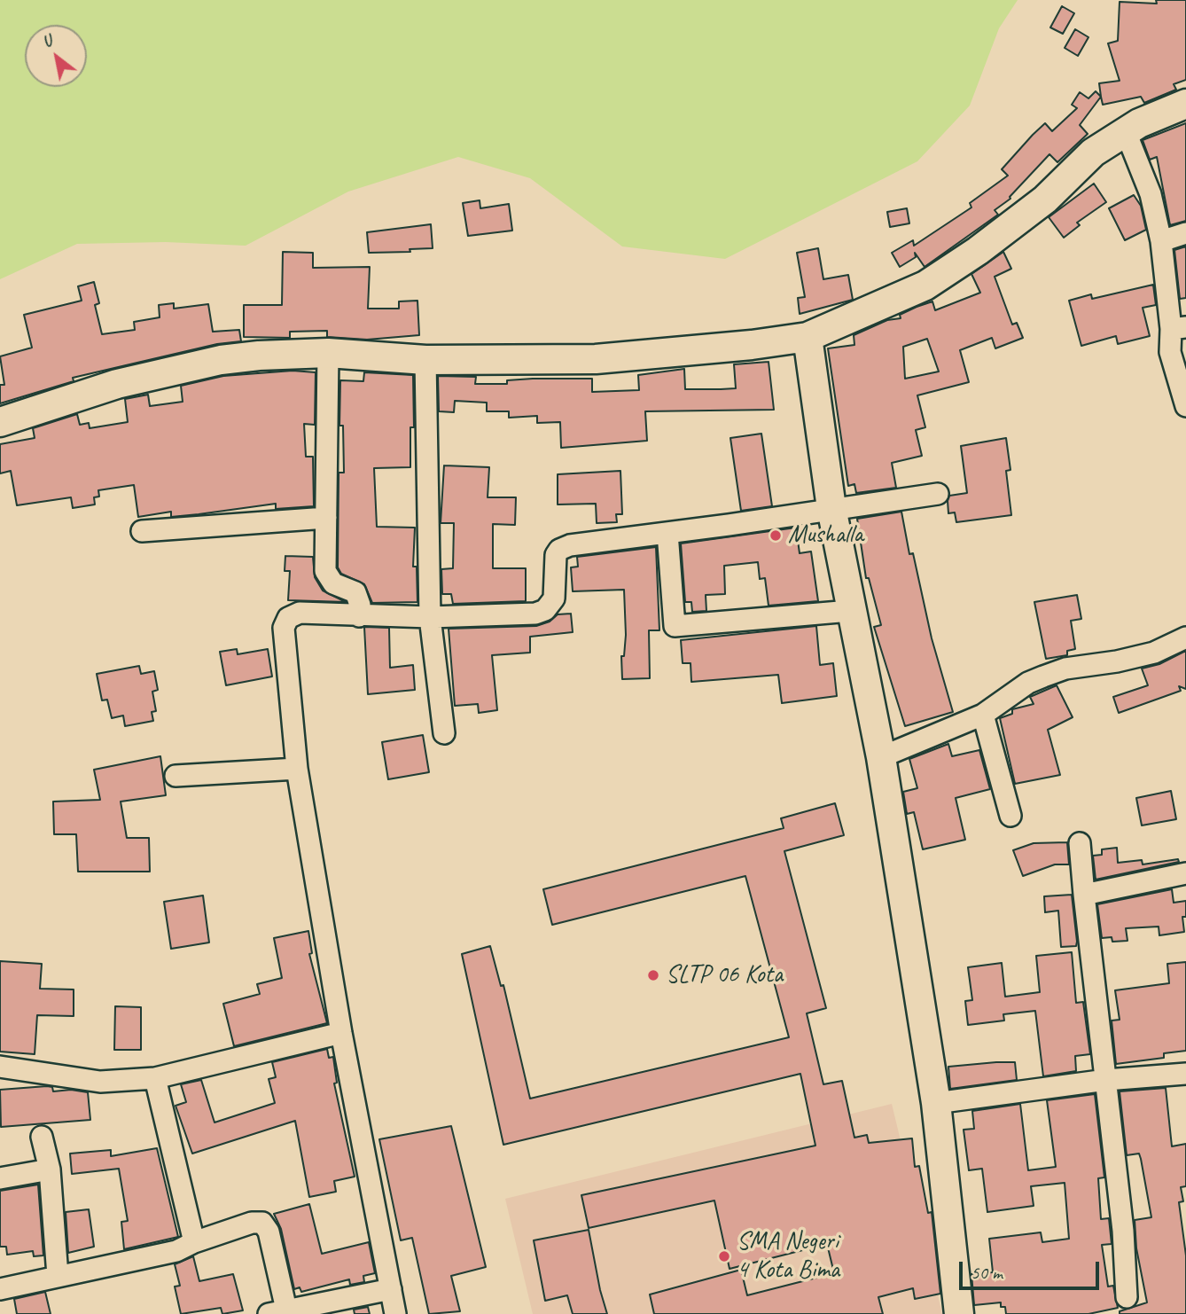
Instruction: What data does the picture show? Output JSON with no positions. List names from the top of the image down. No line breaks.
{"places":["Mushalla","SLTP 06 Kota","SMA Negeri 4 Kota Bima"],"scale_bar":"50 m","north":"top left"}
